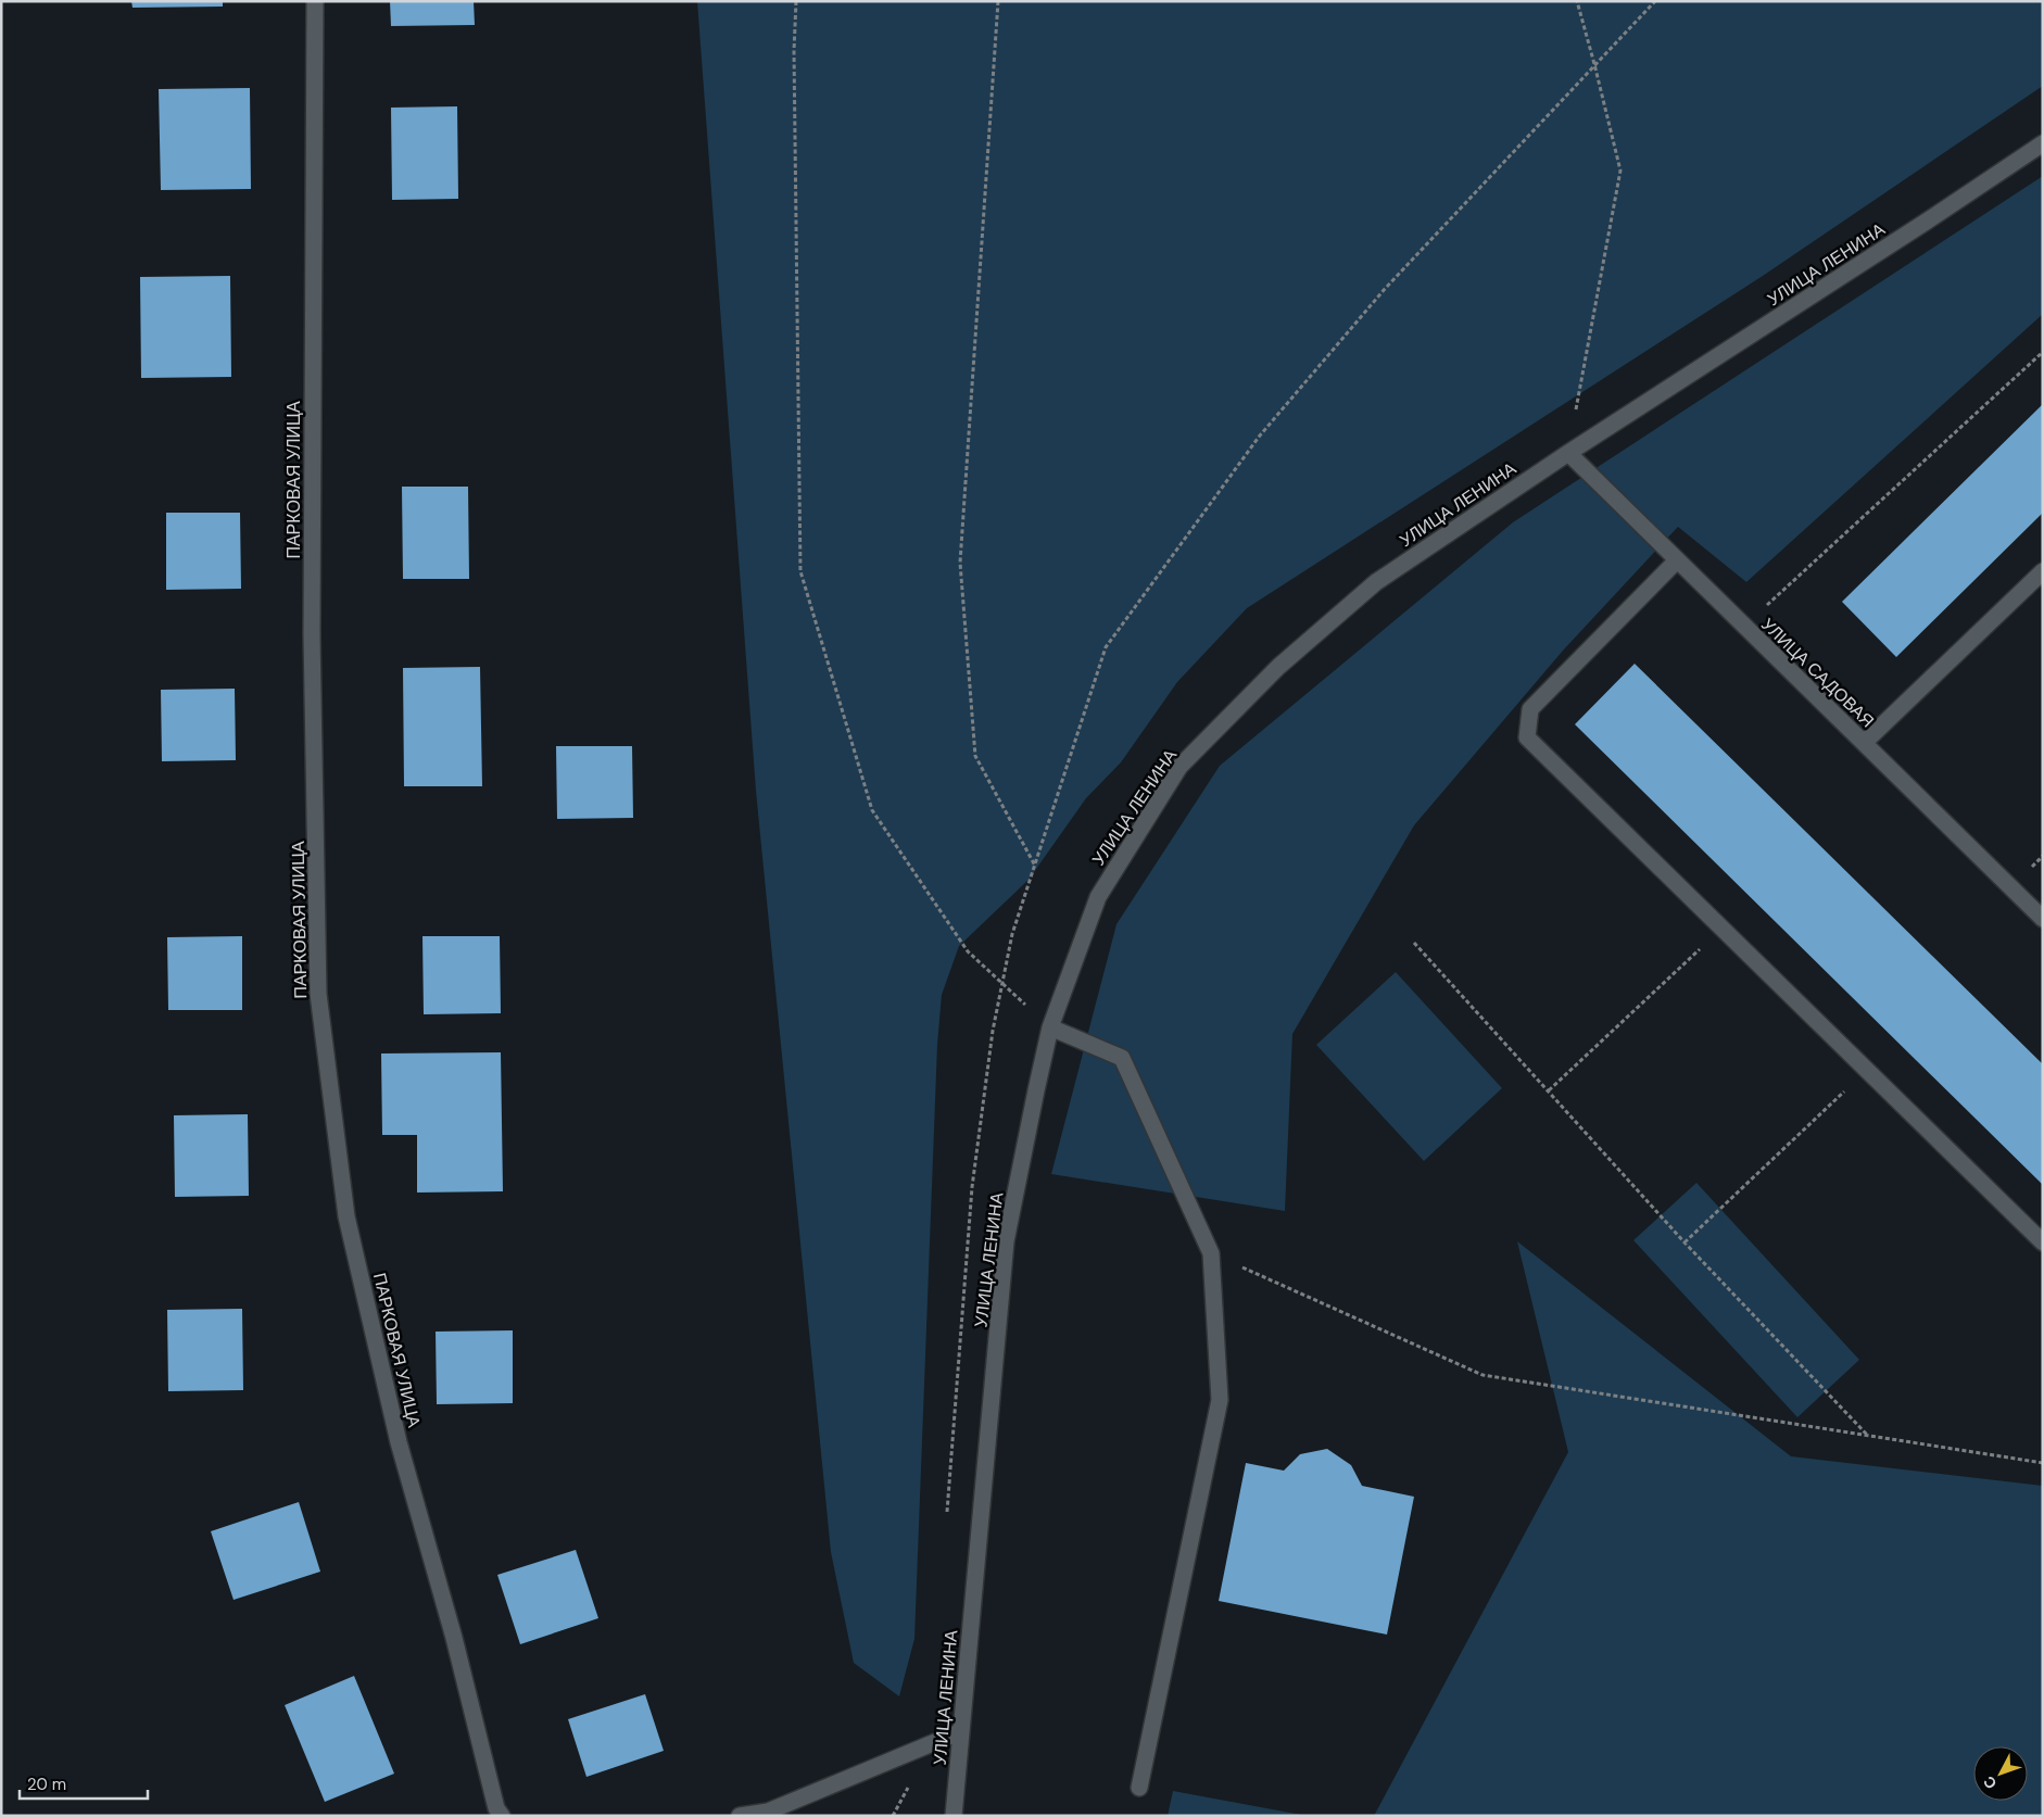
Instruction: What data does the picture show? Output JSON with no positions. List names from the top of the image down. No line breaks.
{"streets":{"street":["УЛИЦА ЛЕНИНА","ПАРКОВАЯ УЛИЦА","УЛИЦА САДОВАЯ"]},"crossings":[["УЛИЦА ЛЕНИНА","УЛИЦА САДОВАЯ"]],"scale_bar":"20 m","north":"bottom left"}
